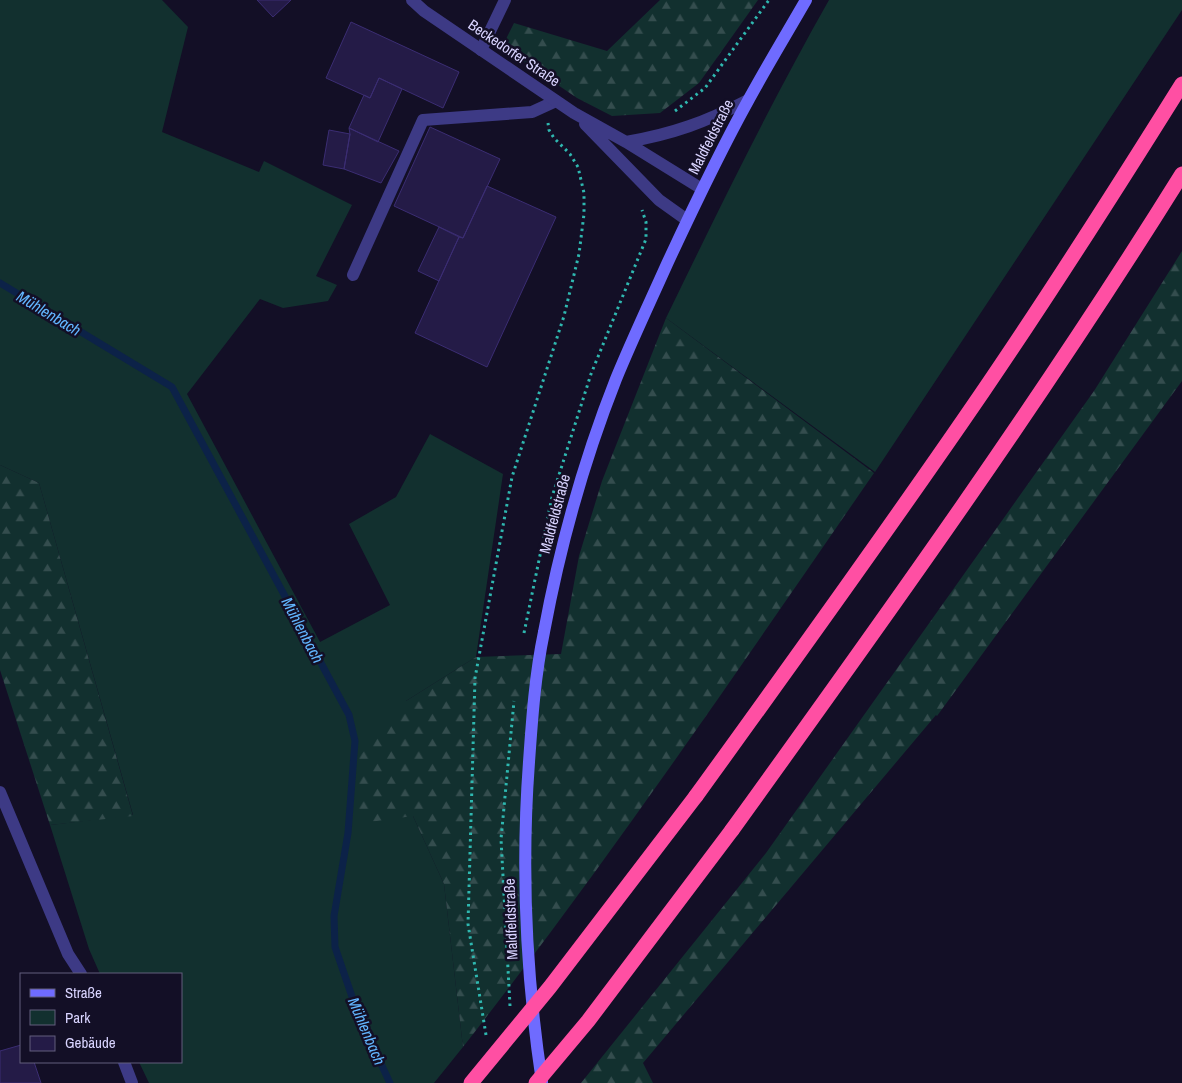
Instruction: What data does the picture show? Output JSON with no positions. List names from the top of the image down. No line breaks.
{"streets":{"main road":["Maldfeldstraße"],"street":["Beckedorfer Straße"]},"crossings":[["Beckedorfer Straße","Maldfeldstraße"]],"water":["Mühlenbach"],"legend":["Straße","Park","Gebäude"]}
